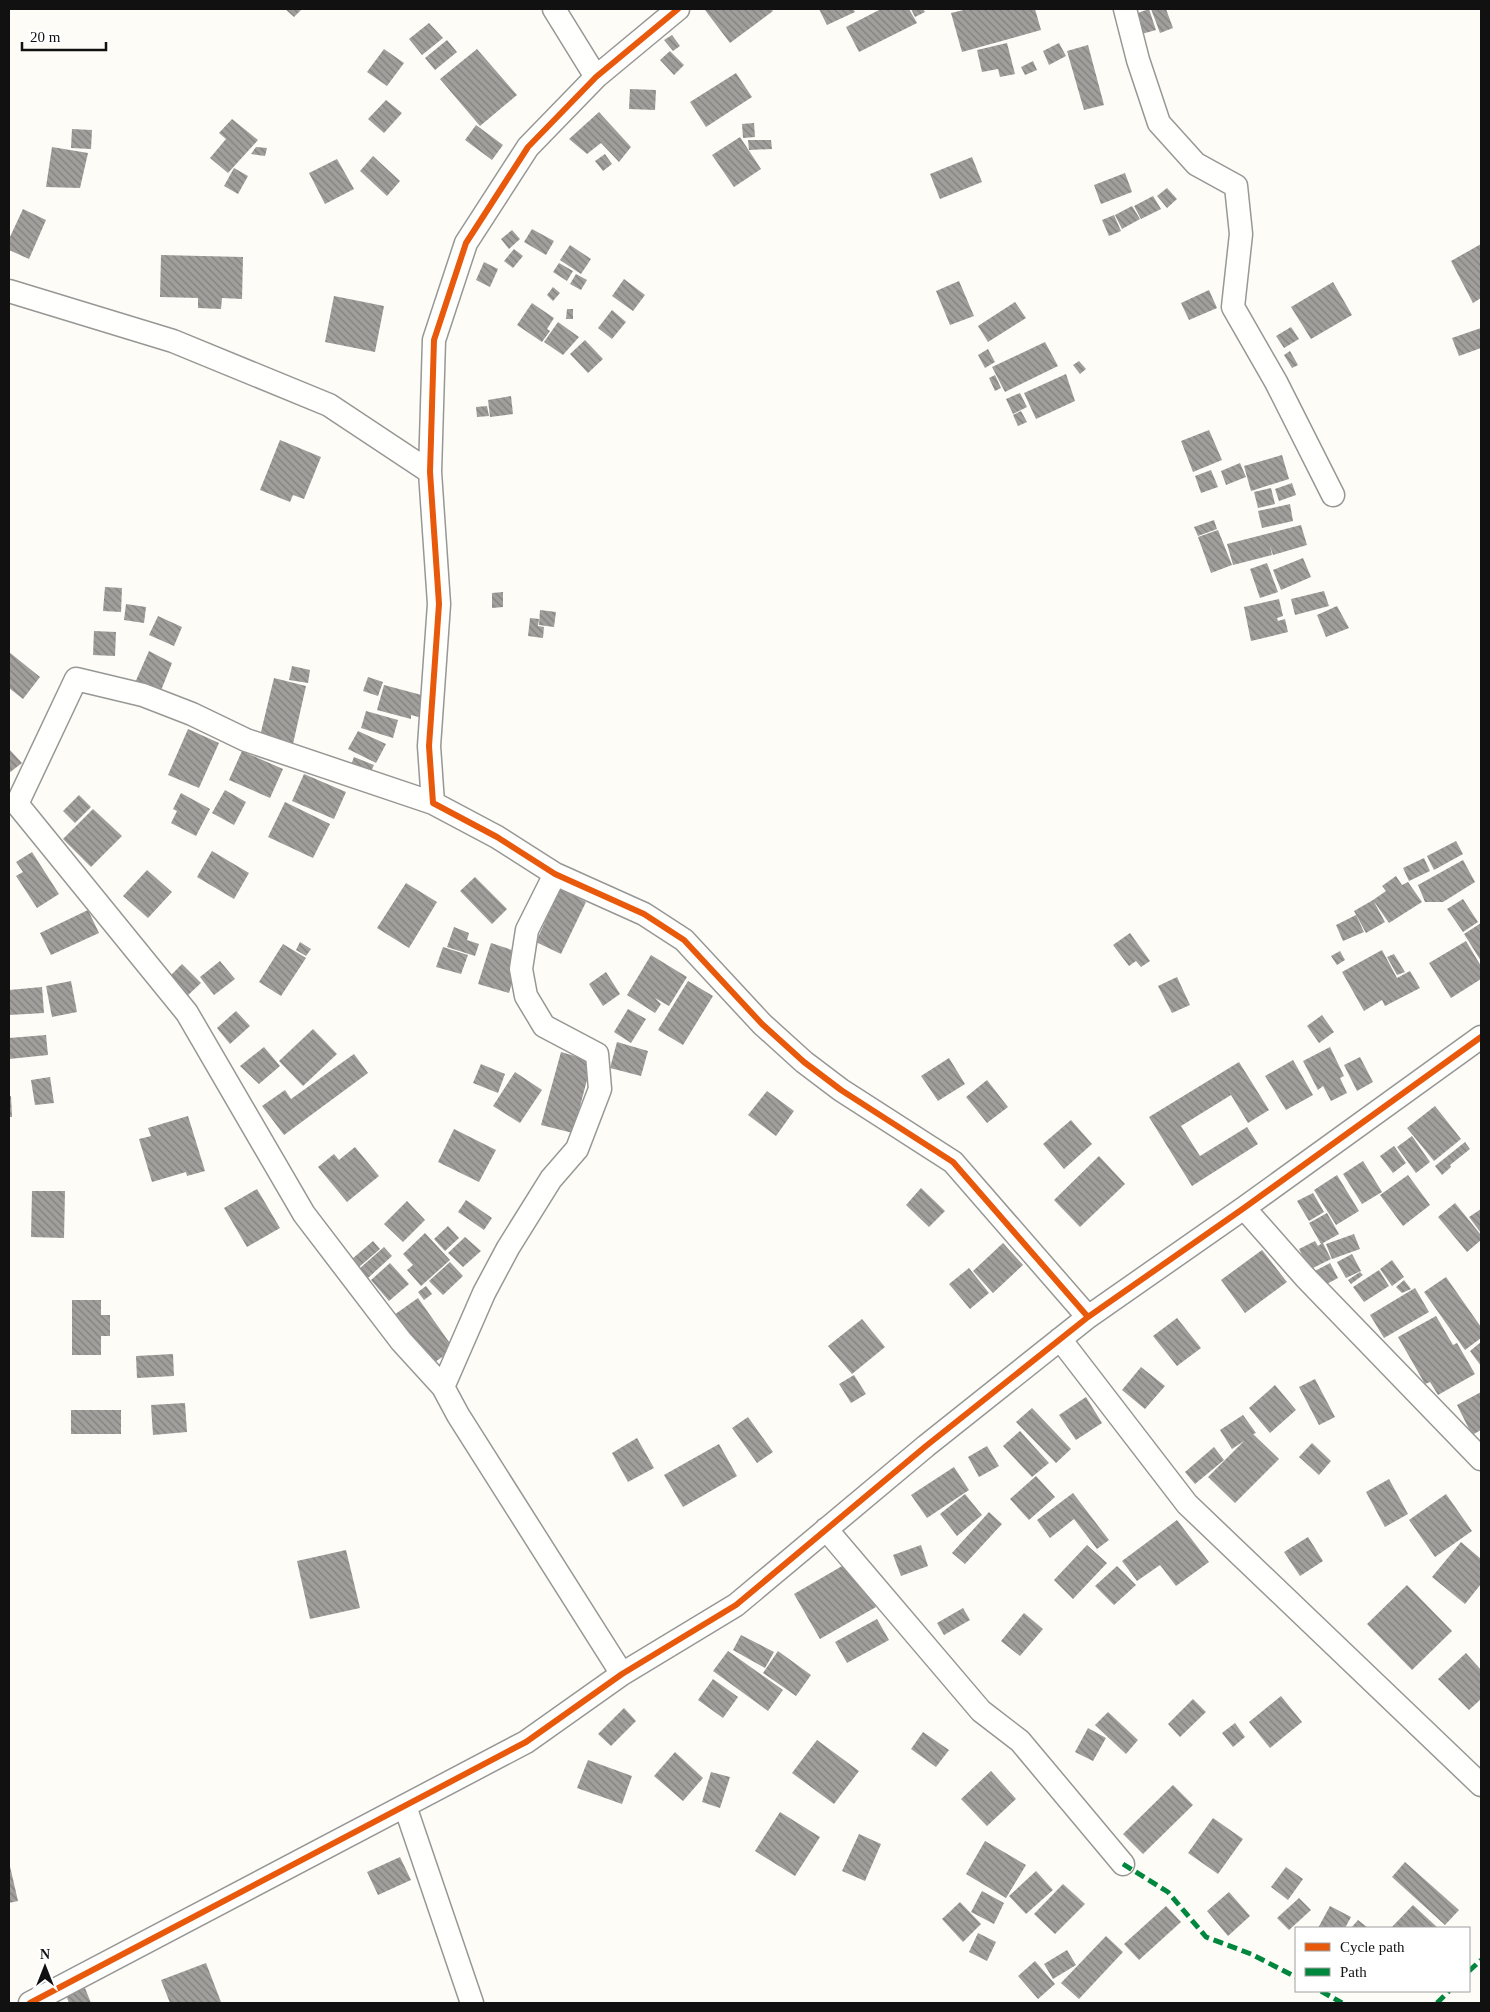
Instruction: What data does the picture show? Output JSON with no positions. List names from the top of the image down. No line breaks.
{"legend":["Cycle path","Path"],"scale_bar":"20 m","north":"top"}
